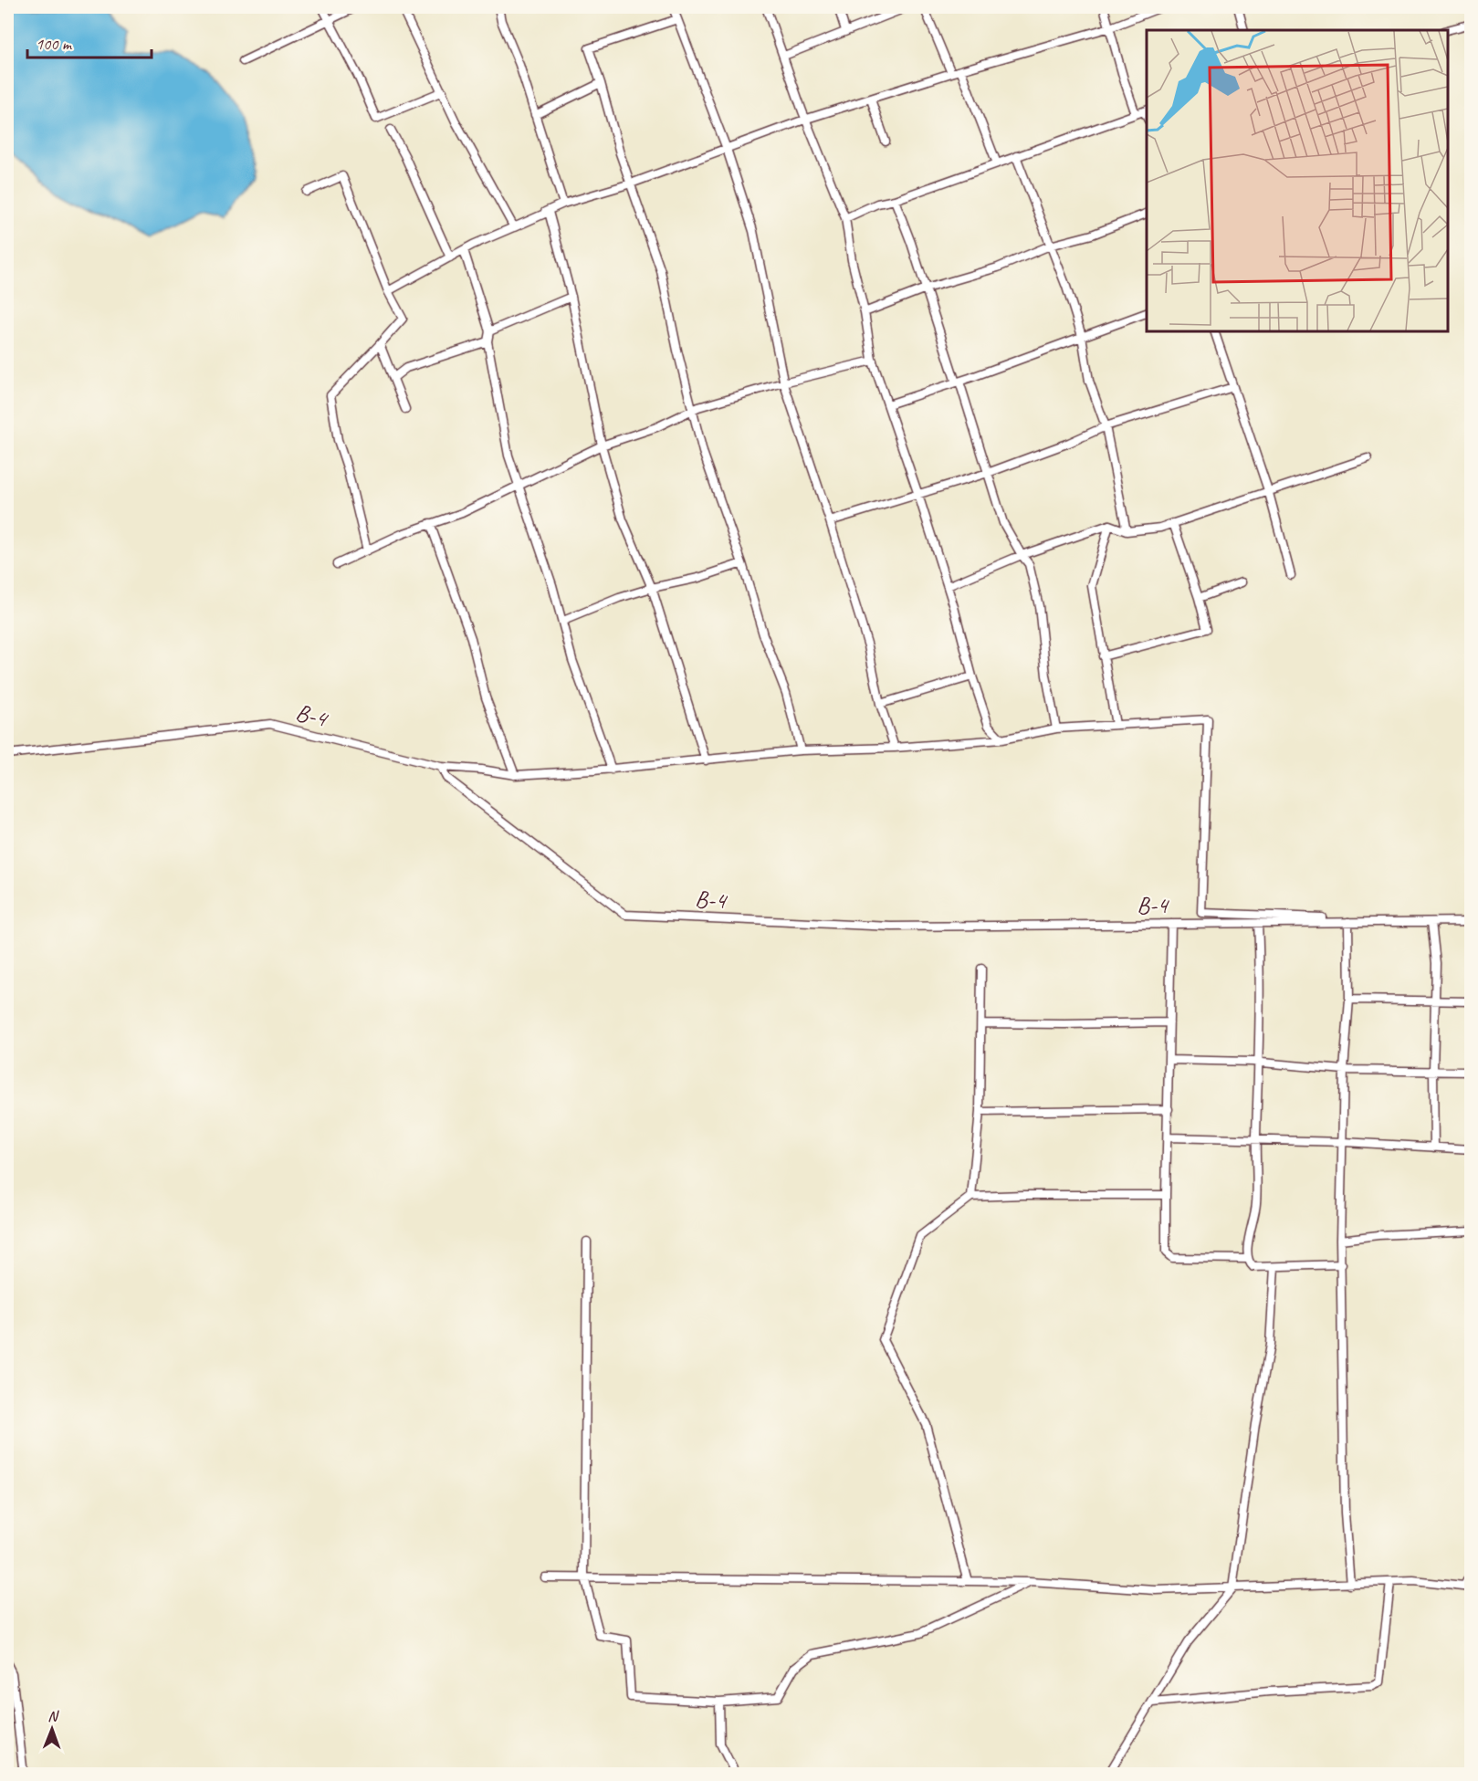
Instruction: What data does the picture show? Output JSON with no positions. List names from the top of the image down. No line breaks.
{"streets":{"street":["B-4"]},"scale_bar":"100 m","north":"top"}
